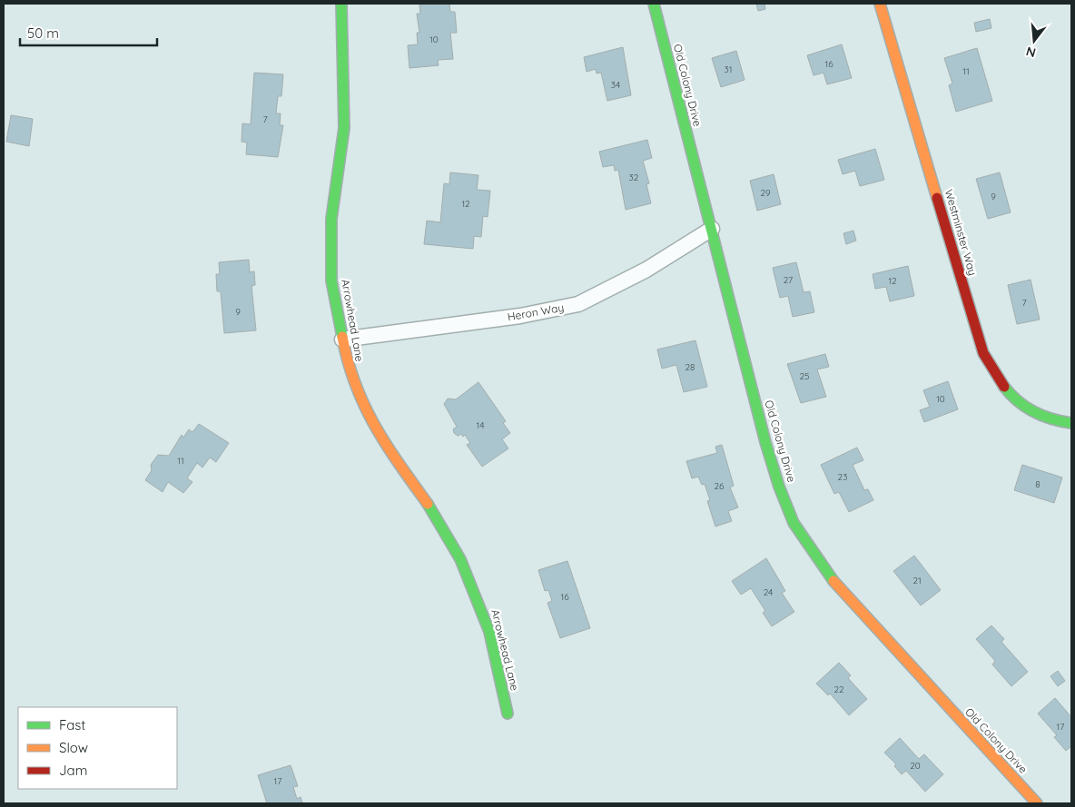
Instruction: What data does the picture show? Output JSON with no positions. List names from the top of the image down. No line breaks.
{"streets":{"street":["Old Colony Drive","Westminster Way","Heron Way","Arrowhead Lane"]},"crossings":[["Old Colony Drive","Heron Way"],["Heron Way","Arrowhead Lane"]],"house_numbers":["10","16","31","11","34","7","32","29","9","12","27","12","7","9","28","25","10","14","11","23","8","26","21","24","16","22","17","20","17"],"legend":["Fast","Slow","Jam"],"scale_bar":"50 m","north":"bottom"}
